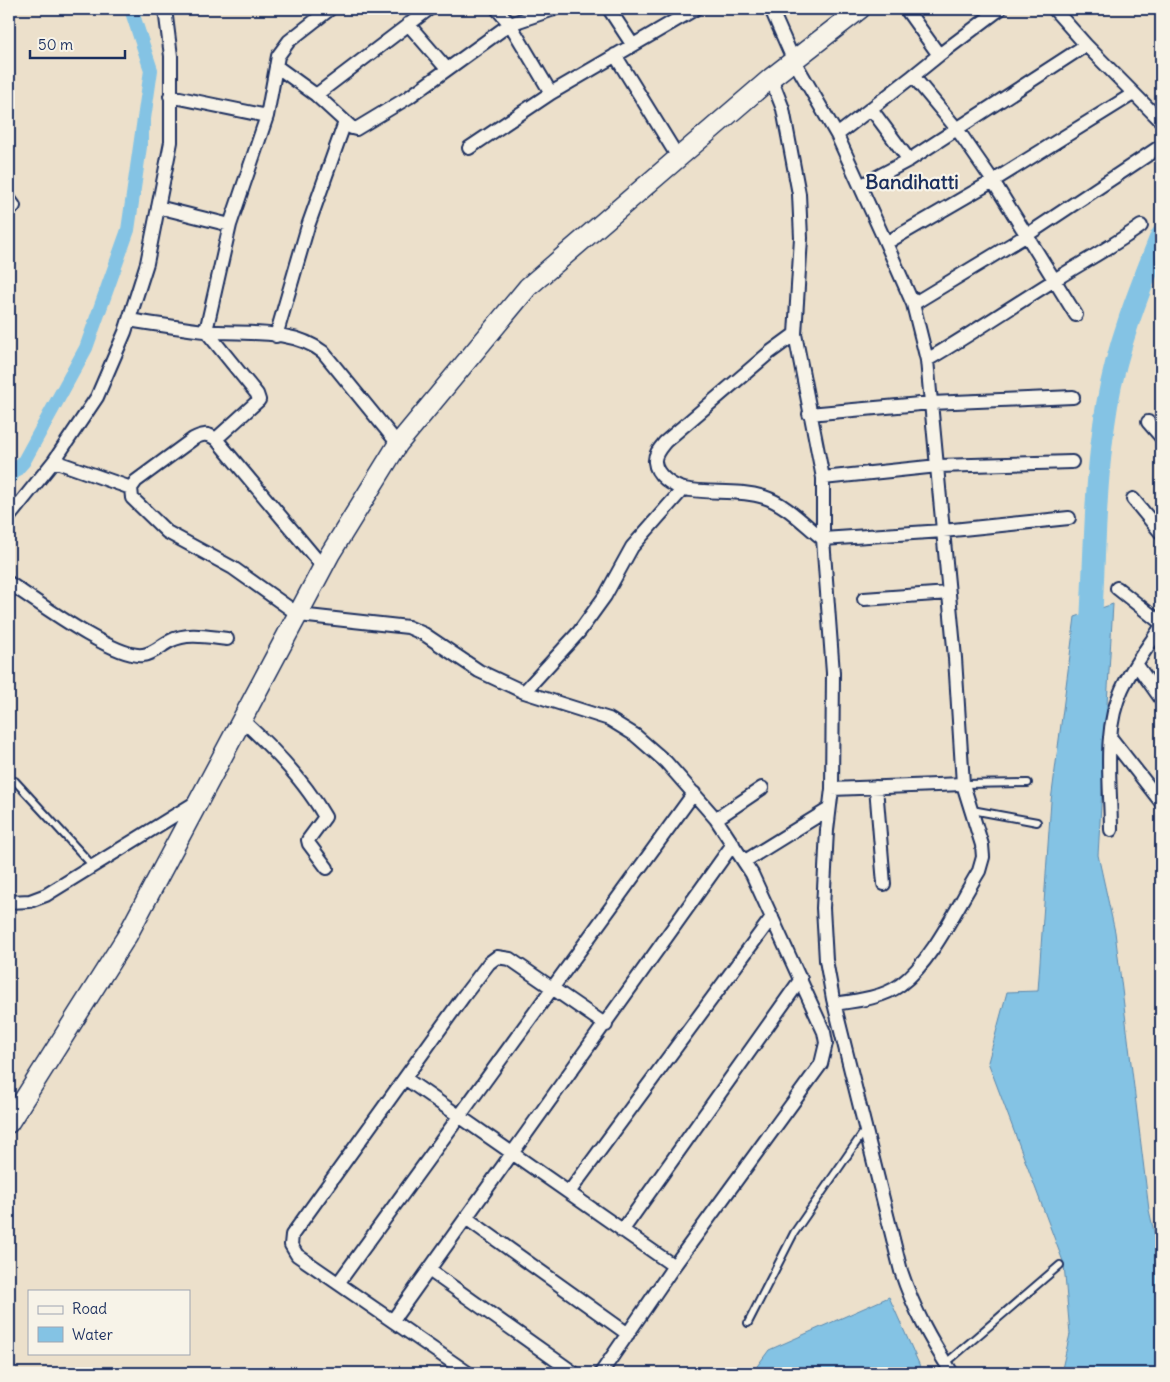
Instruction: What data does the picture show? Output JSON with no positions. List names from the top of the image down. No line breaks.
{"districts":["Bandihatti"],"legend":["Road","Water"],"scale_bar":"50 m"}
